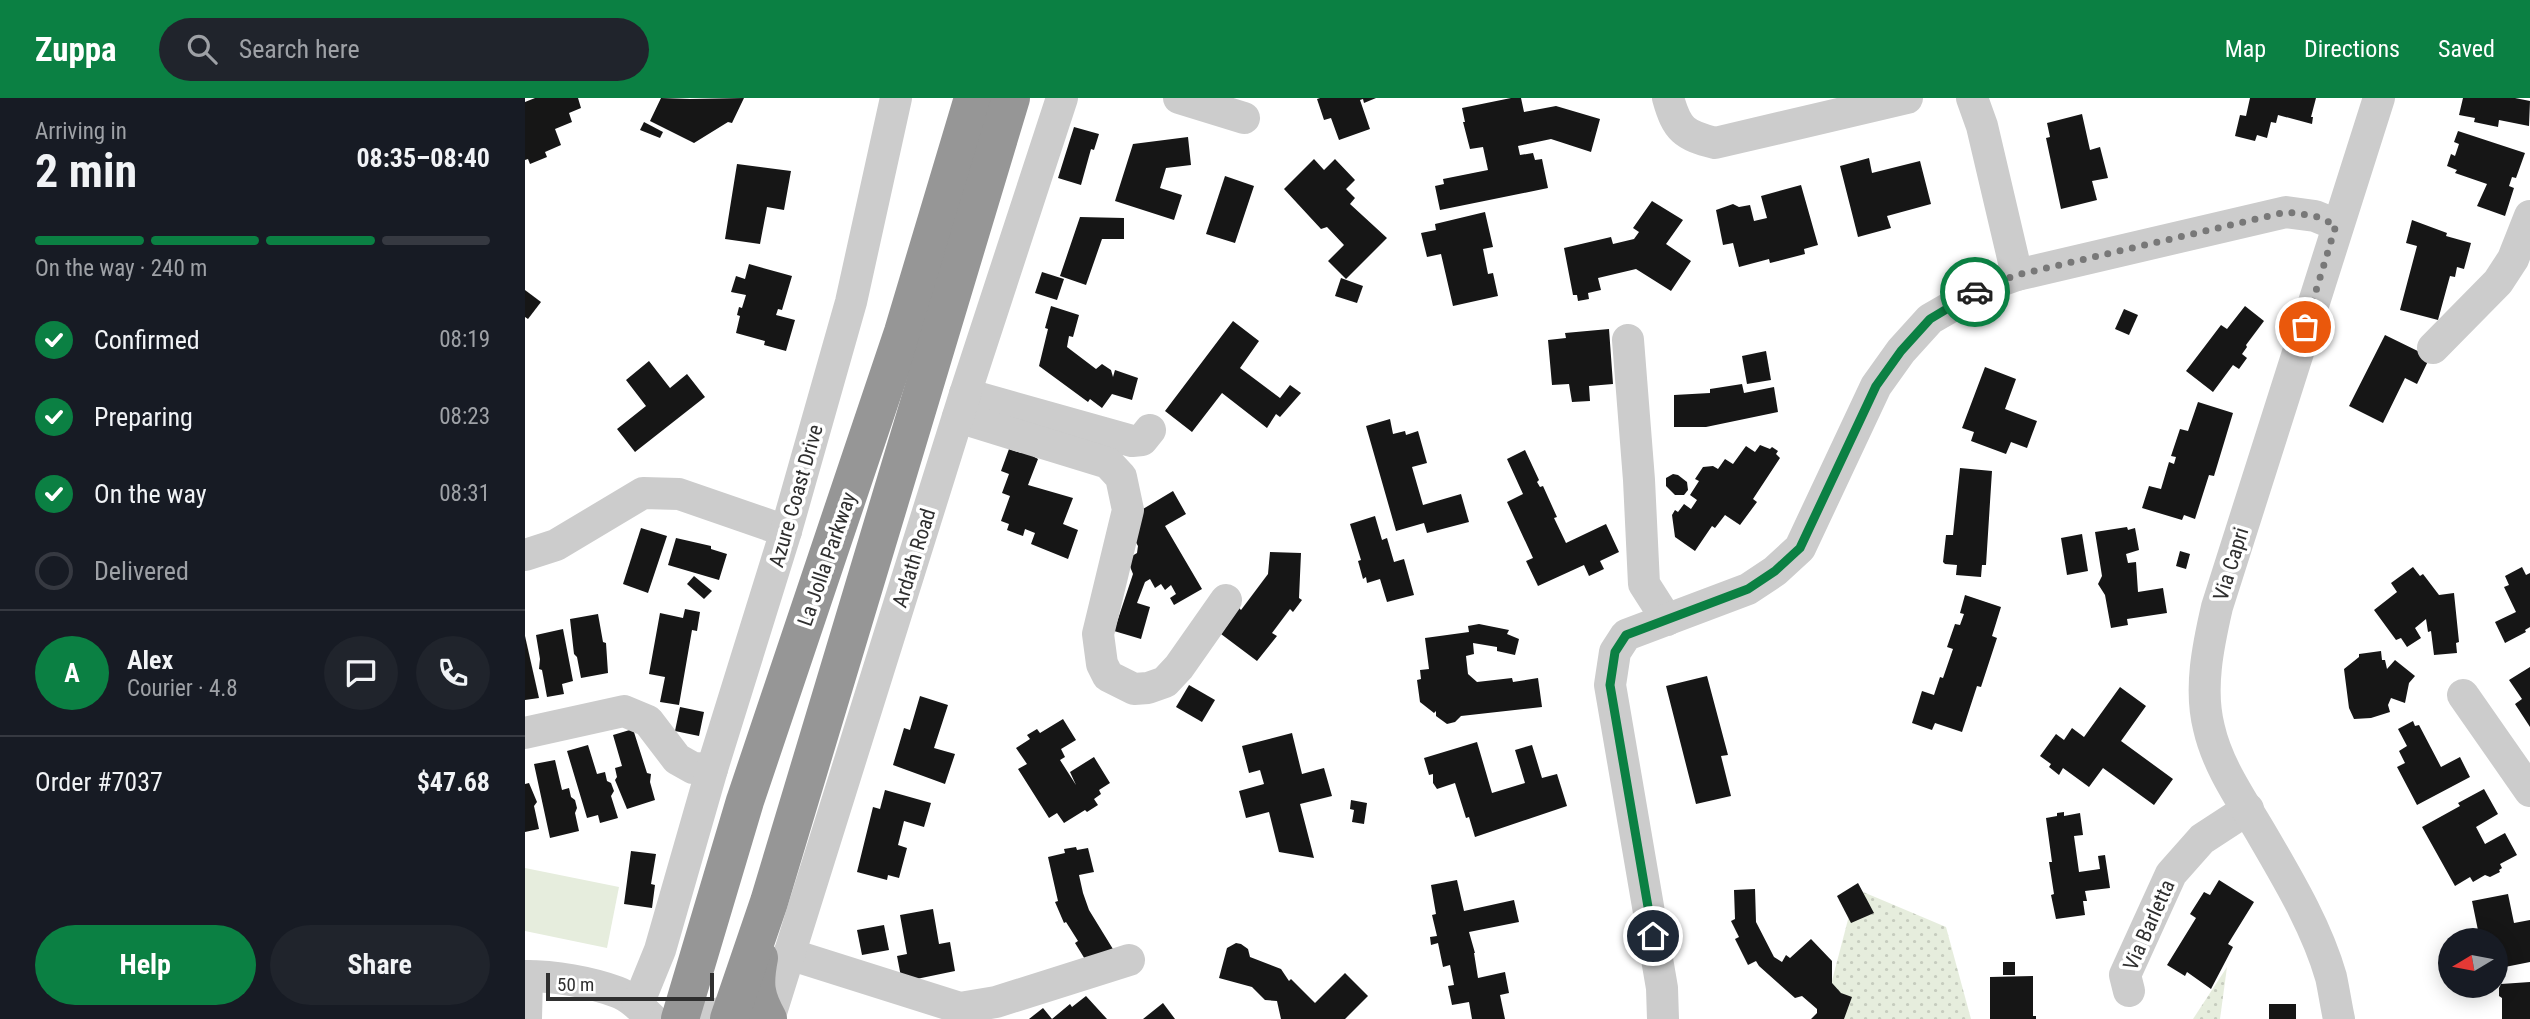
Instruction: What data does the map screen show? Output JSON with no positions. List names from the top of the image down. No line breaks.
{"streets":{"highway":["La Jolla Parkway"],"street":["Azure Coast Drive","Ardath Road","Via Capri","Via Barletta"]},"crossings":[["Ardath Road","La Jolla Parkway"],["Via Capri","Via Barletta"]],"scale_bar":"50 m","north":"left","page":{"header":"Zuppa","search":"Search here","nav":["Map","Directions","Saved"],"heading":["2 min","Arriving in","08:35–08:40"],"panel":["Alex","Courier · 4.8","Order #7037","$47.68"],"bar":"On the way · 240 m","list":[["Confirmed","08:19"],["Preparing","08:23"],["On the way","08:31"],"Delivered"],"round":"A","buttons":["Help","Share"],"scale":"50 m"}}
